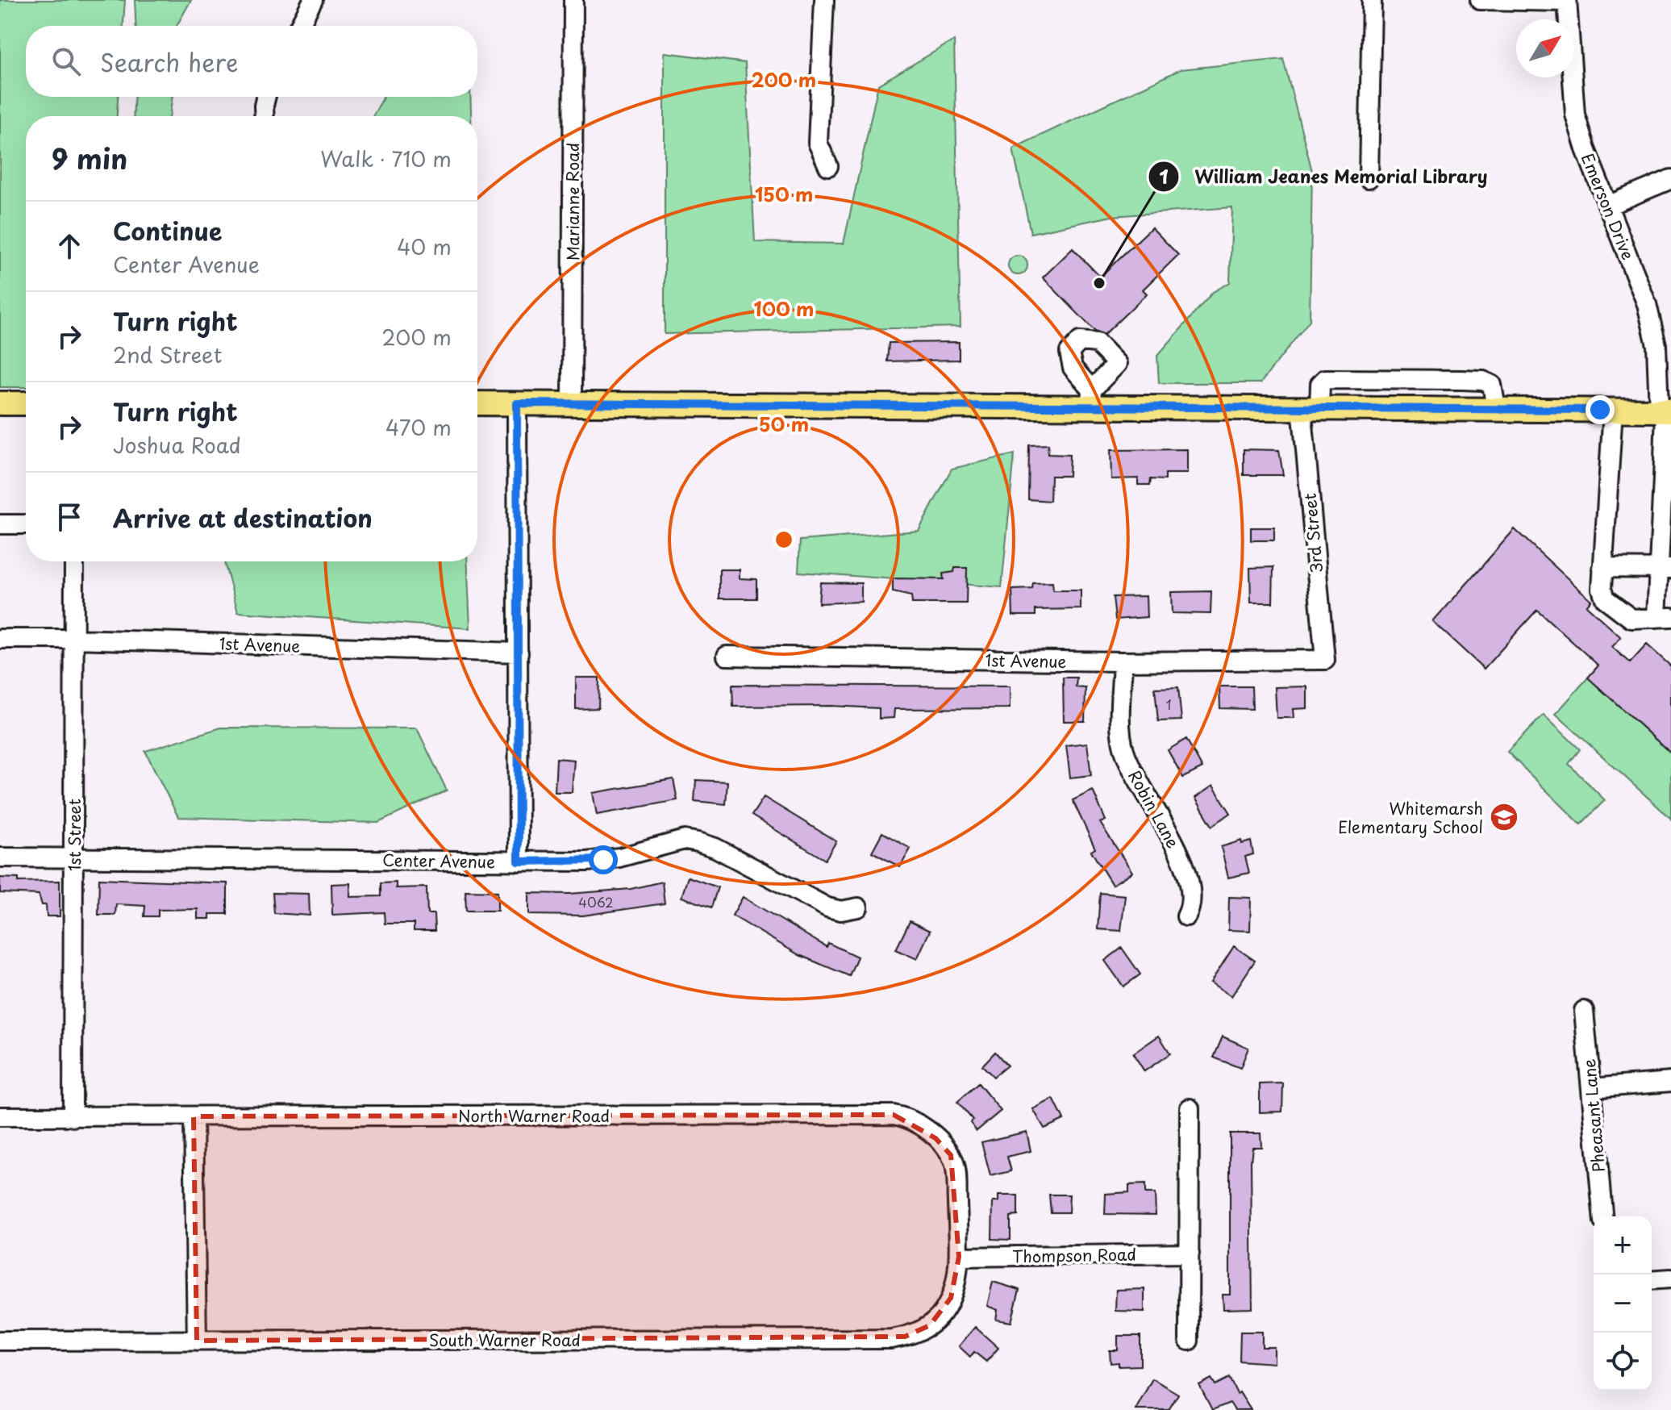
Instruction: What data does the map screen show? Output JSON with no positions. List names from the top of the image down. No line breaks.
{"streets":{"street":["Marianne Road","Emerson Drive","3rd Street","1st Avenue","Robin Lane","1st Street","Center Avenue","North Warner Road","Pheasant Lane","Thompson Road","South Warner Road"]},"crossings":[["3rd Street","1st Avenue"],["1st Avenue","Robin Lane"],["1st Avenue","1st Street"],["1st Street","Center Avenue"],["1st Street","North Warner Road"],["North Warner Road","Thompson Road"],["North Warner Road","South Warner Road"],["Thompson Road","South Warner Road"]],"places":{"other":["William Jeanes Memorial Library"],"school or university":["Whitemarsh Elementary School"]},"house_numbers":["1","4062"],"north":"top right","page":{"search":"Search here","heading":["9 min","Walk · 710 m"],"list":[["Continue","Center Avenue","40 m"],["Turn right","2nd Street","200 m"],["Turn right","Joshua Road","470 m"],"Arrive at destination"],"map_buttons":["+","−"]},"rings":["200 m","150 m","100 m","50 m"]}
